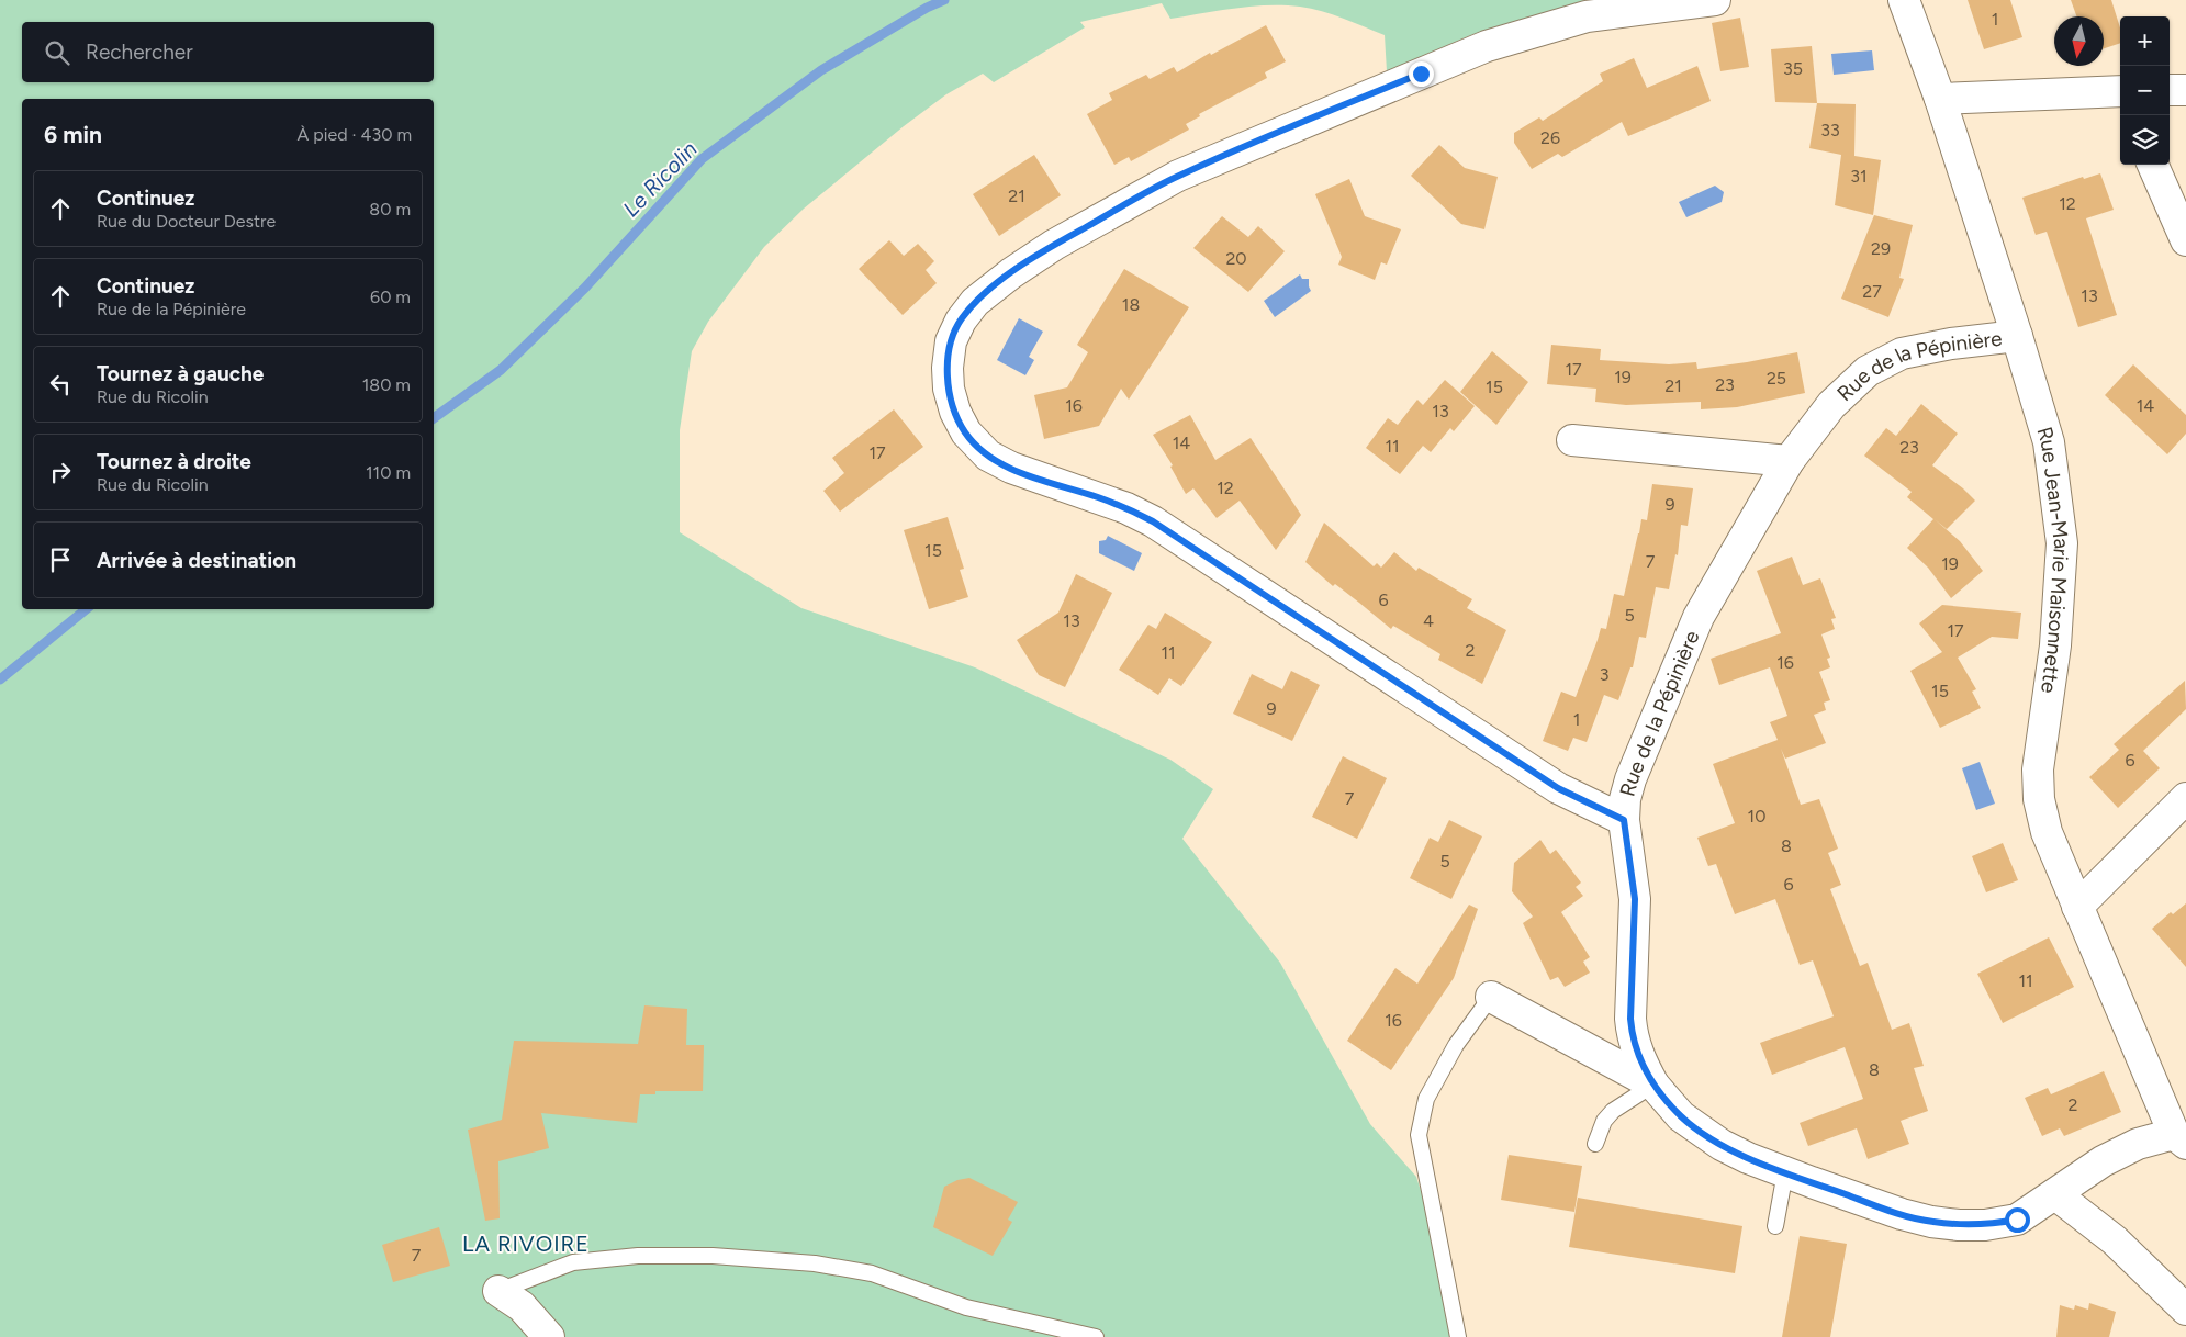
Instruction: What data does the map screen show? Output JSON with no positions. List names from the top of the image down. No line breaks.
{"streets":{"street":["Rue de la Pépinière","Rue Jean-Marie Maisonnette"]},"crossings":[["Rue de la Pépinière","Rue Jean-Marie Maisonnette"]],"districts":["LA RIVOIRE"],"water":["Le Ricolin"],"house_numbers":["1","35","33","26","31","21","12","29","20","27","13","18","17","19","25","23","21","15","16","14","13","14","11","23","17","12","9","15","7","19","6","5","13","4","17","2","11","16","3","15","9","1","6","7","10","8","5","6","11","16","8","2","7"],"north":"bottom","page":{"map_buttons":["+","−"],"search":"Rechercher","heading":["6 min","À pied · 430 m"],"list":[["Continuez","Rue du Docteur Destre","80 m"],["Continuez","Rue de la Pépinière","60 m"],["Tournez à gauche","Rue du Ricolin","180 m"],["Tournez à droite","Rue du Ricolin","110 m"],"Arrivée à destination"]}}
